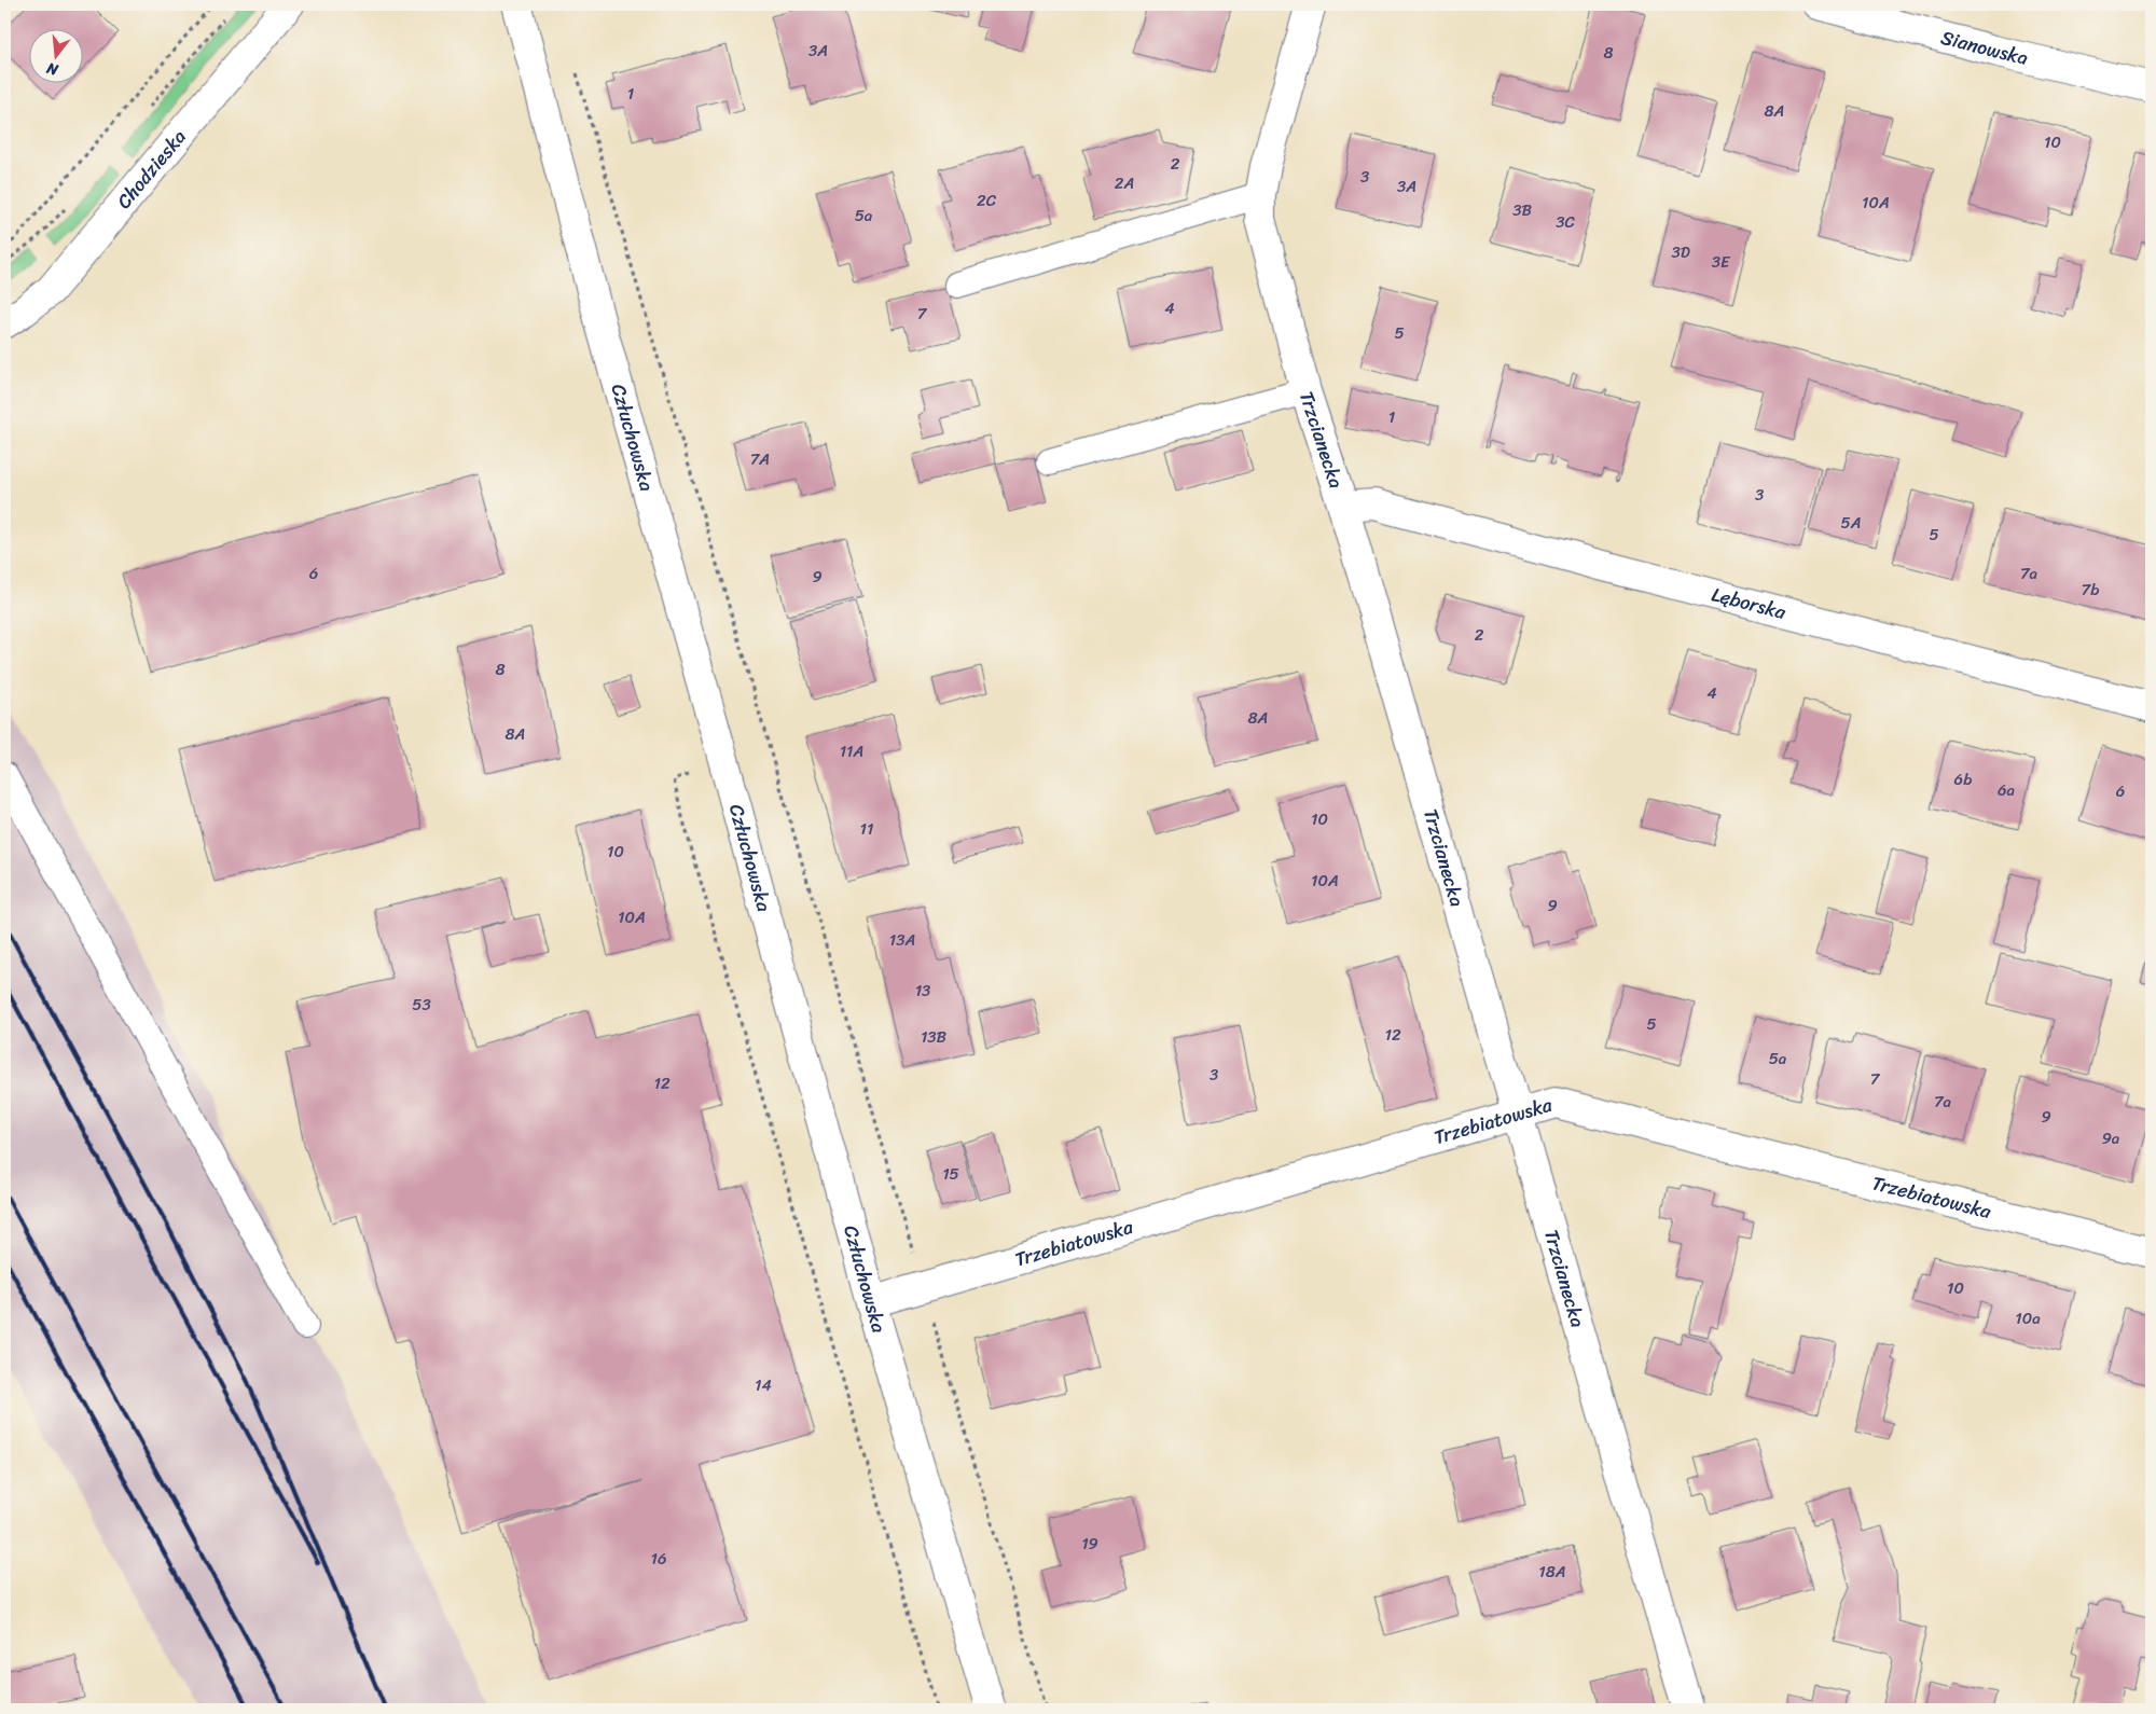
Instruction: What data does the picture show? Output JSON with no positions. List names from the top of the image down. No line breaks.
{"streets":{"street":["Sianowska","Chodzieska","Człuchowska","Trzcianecka","Lęborska","Trzebiatowska"]},"crossings":[["Człuchowska","Trzebiatowska"],["Trzcianecka","Lęborska"],["Trzcianecka","Trzebiatowska"]],"house_numbers":["3A","8","1","8A","10","2","3","2A","3A","2C","10A","3B","5a","3C","3D","3E","4","7","5","1","7A","3","5A","5","6","7a","9","7b","2","8","4","8A","8A","11A","6b","6a","6","10","11","10","10A","9","10A","13A","13","53","5","12","13B","5a","3","7","12","7a","9","9a","15","10","10a","14","19","16","18A"],"north":"bottom"}
